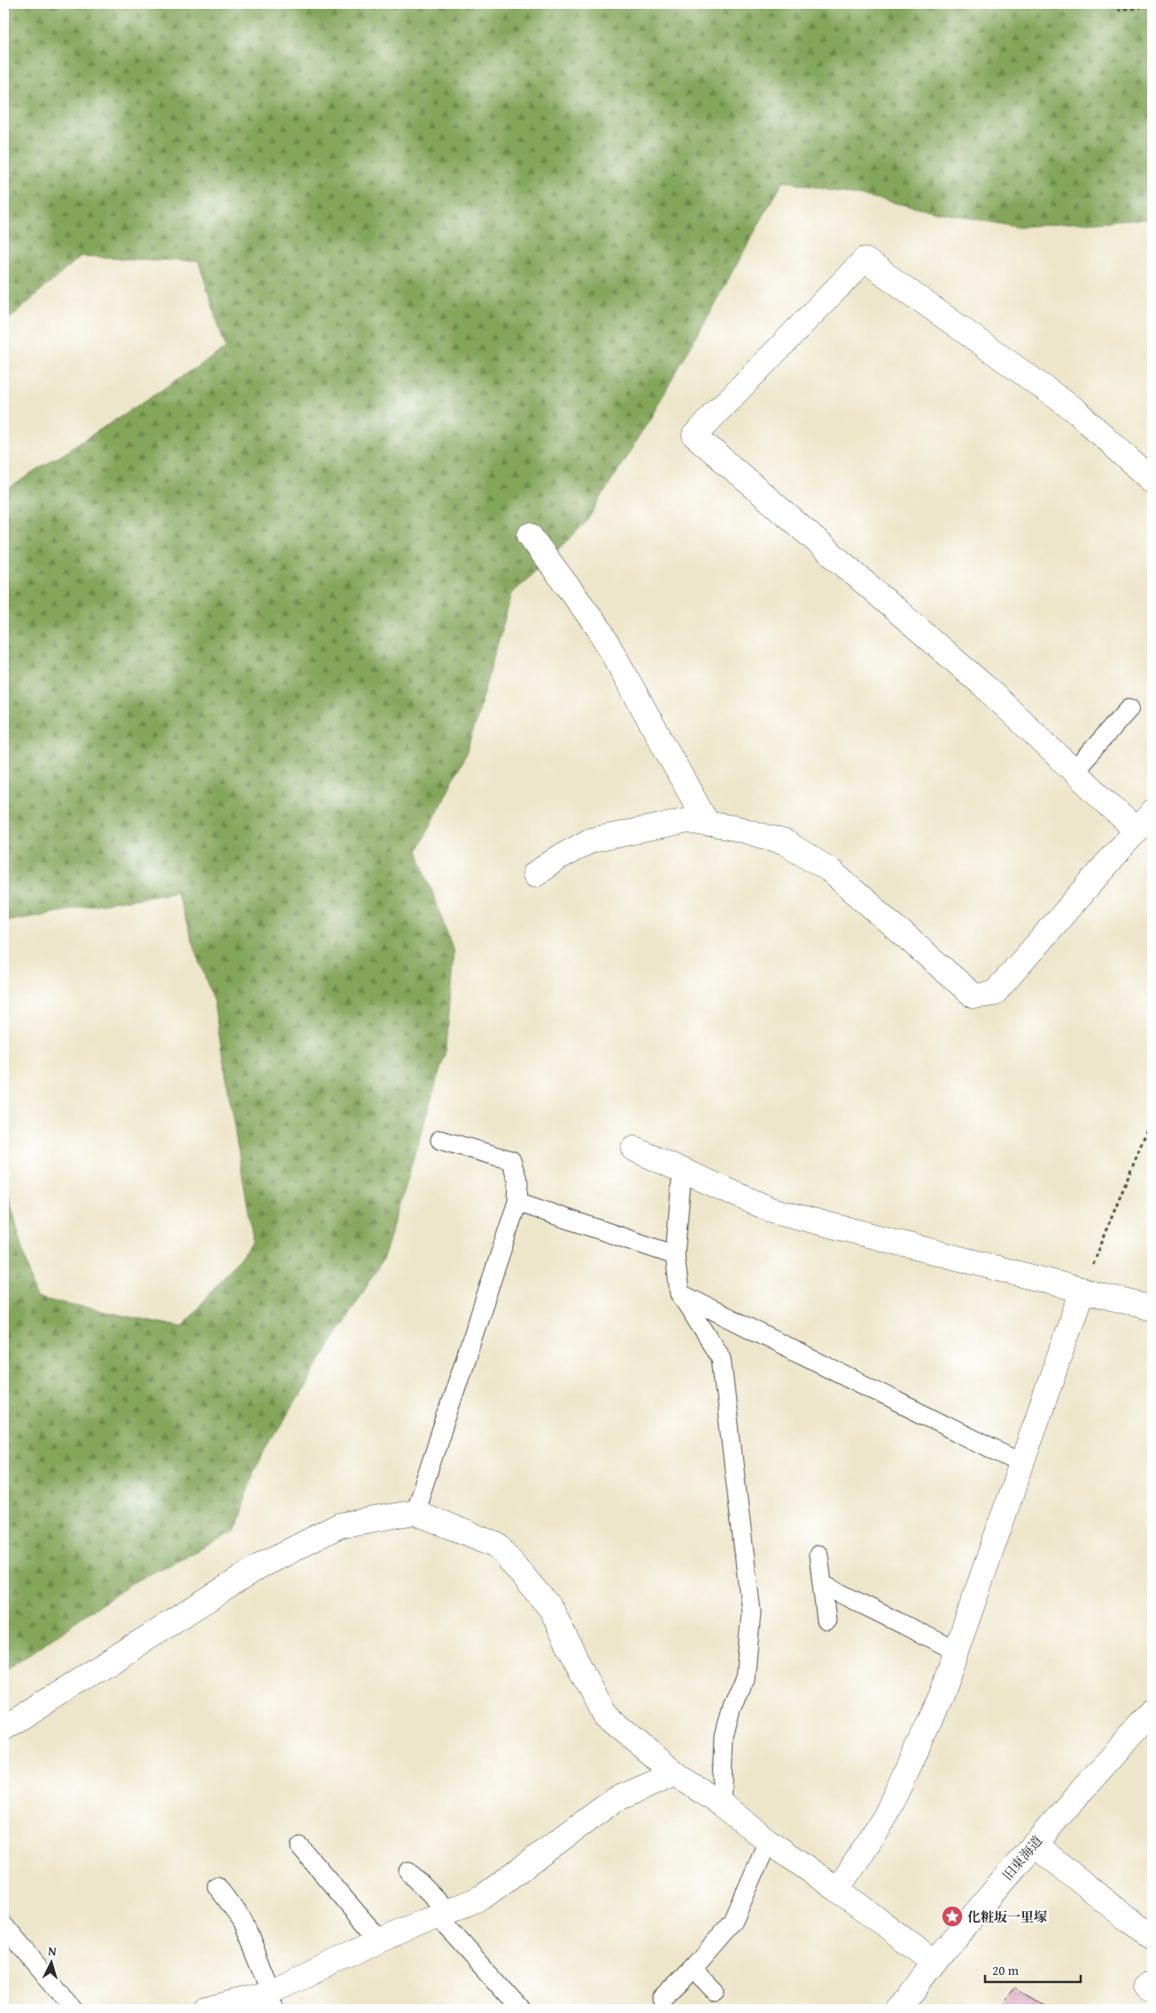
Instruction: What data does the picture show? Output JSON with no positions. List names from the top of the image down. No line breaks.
{"streets":{"street":["旧東海道"]},"places":{"place":["化粧坂一里塚"]},"scale_bar":"20 m","north":"top"}
